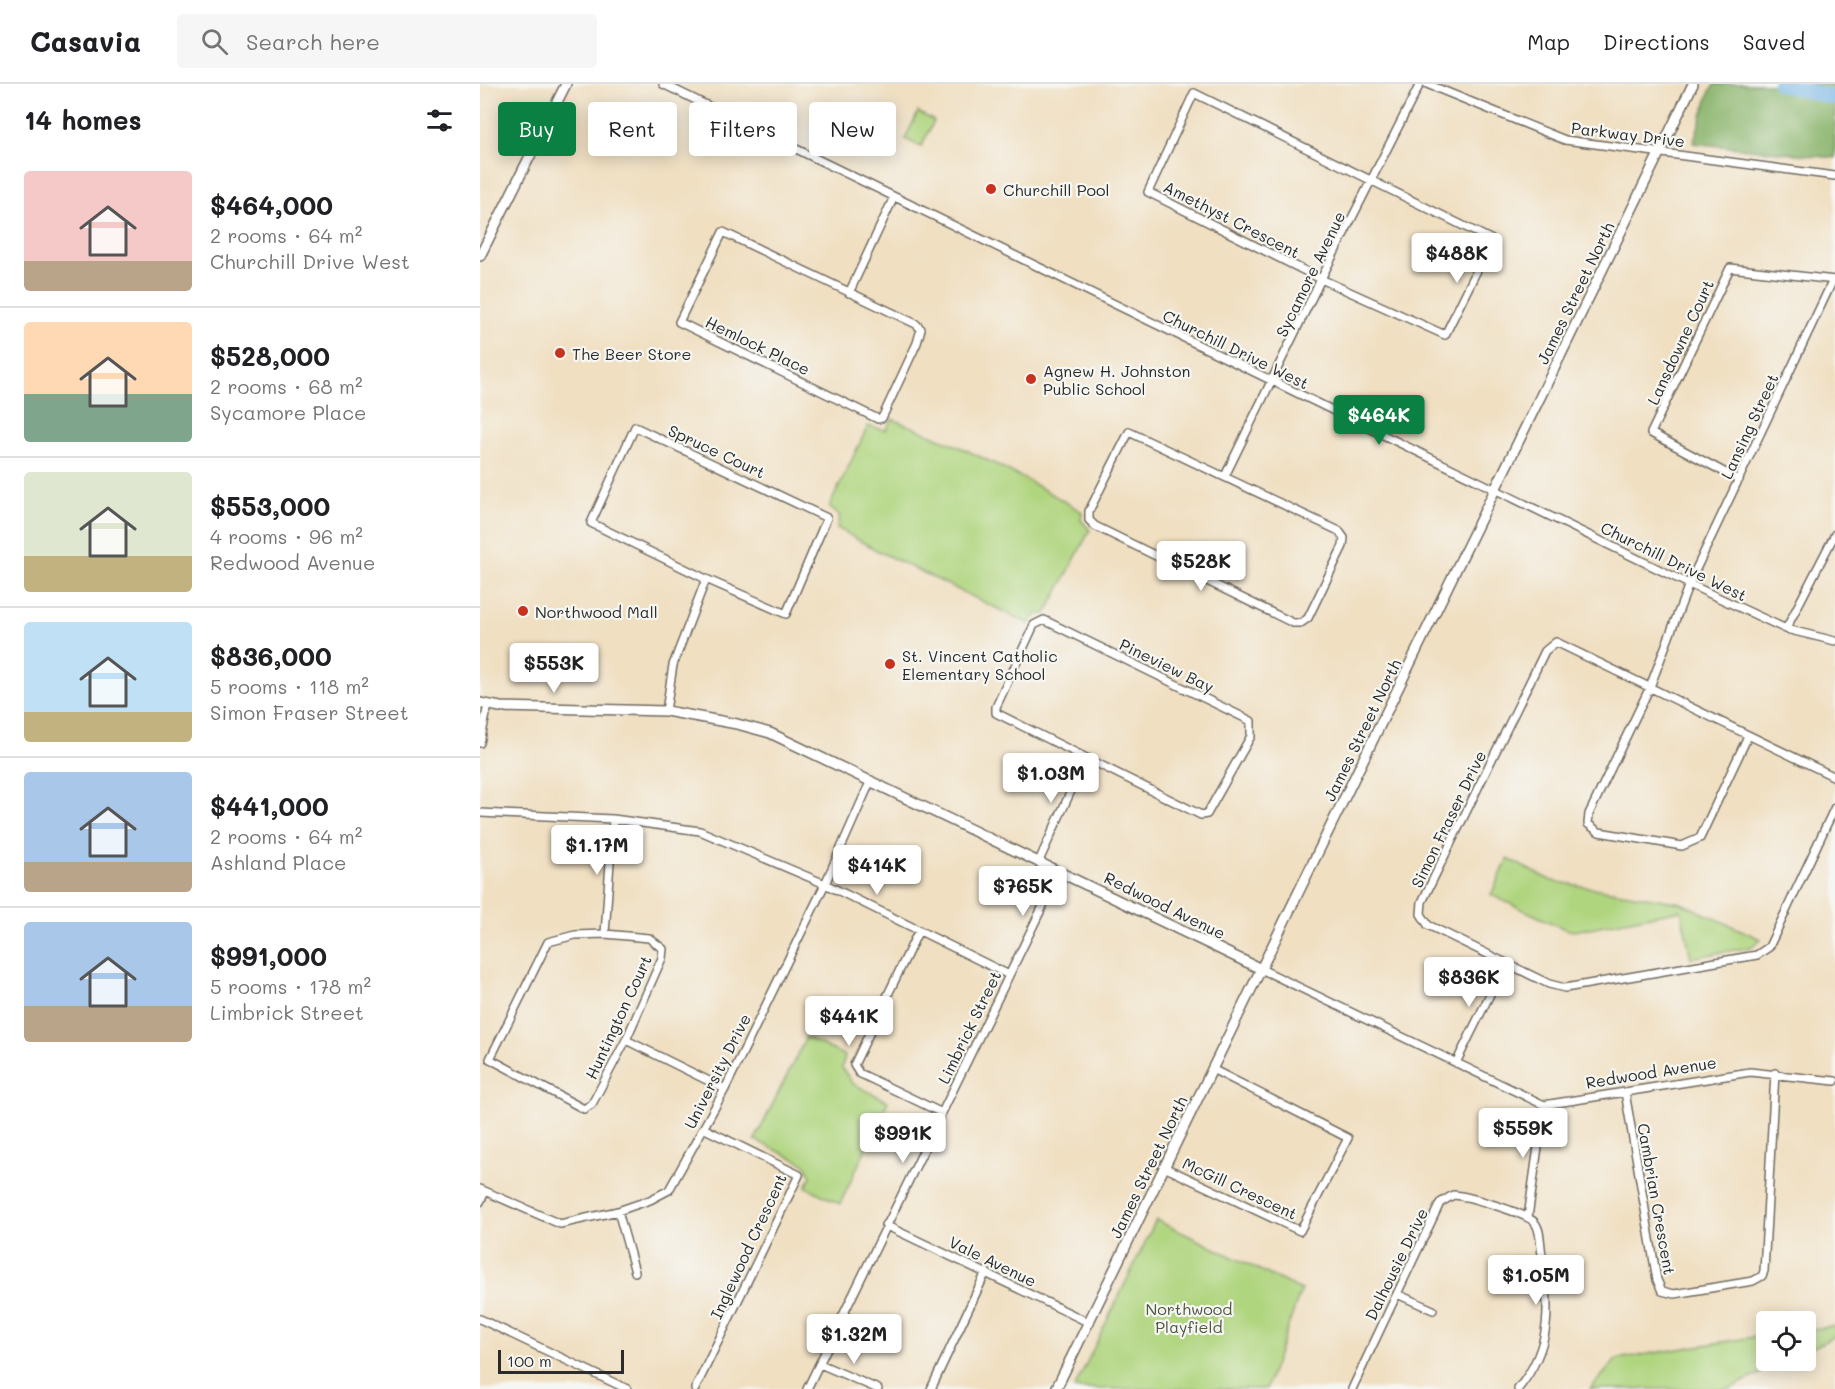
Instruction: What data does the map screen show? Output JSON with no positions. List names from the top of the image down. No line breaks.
{"streets":{"street":["Parkway Drive","Amethyst Crescent","Sycamore Avenue","James Street North","Lansdowne Court","Hemlock Place","Churchill Drive West","Lansing Street","Spruce Court","Pineview Bay","Simon Fraser Drive","Redwood Avenue","Huntington Court","Limbrick Street","University Drive","McGill Crescent","Cambrian Crescent","Inglewood Crescent","Vale Avenue","Dalhousie Drive"]},"crossings":[["Parkway Drive","James Street North"],["Amethyst Crescent","Sycamore Avenue"],["Sycamore Avenue","Churchill Drive West"],["James Street North","Churchill Drive West"],["James Street North","Redwood Avenue"],["James Street North","McGill Crescent"],["James Street North","Vale Avenue"],["Lansdowne Court","Lansing Street"],["Churchill Drive West","Lansing Street"],["Lansing Street","Simon Fraser Drive"],["Redwood Avenue","Limbrick Street"],["Redwood Avenue","University Drive"],["Redwood Avenue","Cambrian Crescent"],["Limbrick Street","Vale Avenue"],["University Drive","Inglewood Crescent"]],"parks":["Northwood Playfield"],"places":["Churchill Pool","The Beer Store","Agnew H. Johnston Public School","Northwood Mall","St. Vincent Catholic Elementary School"],"scale_bar":"100 m","page":{"header":"Casavia","search":"Search here","nav":["Map","Directions","Saved"],"heading":"14 homes","chip":["Buy","Rent","Filters","New"],"list":[{"name":"$464,000","note":"2 rooms · 64 m² · Churchill Drive West"},{"name":"$528,000","note":"2 rooms · 68 m² · Sycamore Place"},{"name":"$553,000","note":"4 rooms · 96 m² · Redwood Avenue"},{"name":"$836,000","note":"5 rooms · 118 m² · Simon Fraser Street"},{"name":"$441,000","note":"2 rooms · 64 m² · Ashland Place"},{"name":"$991,000","note":"5 rooms · 178 m² · Limbrick Street"}],"price":["$488K","$464K","$528K","$553K","$1.03M","$1.17M","$414K","$765K","$836K","$441K","$559K","$991K","$1.05M","$1.32M"],"scale":"100 m"}}
